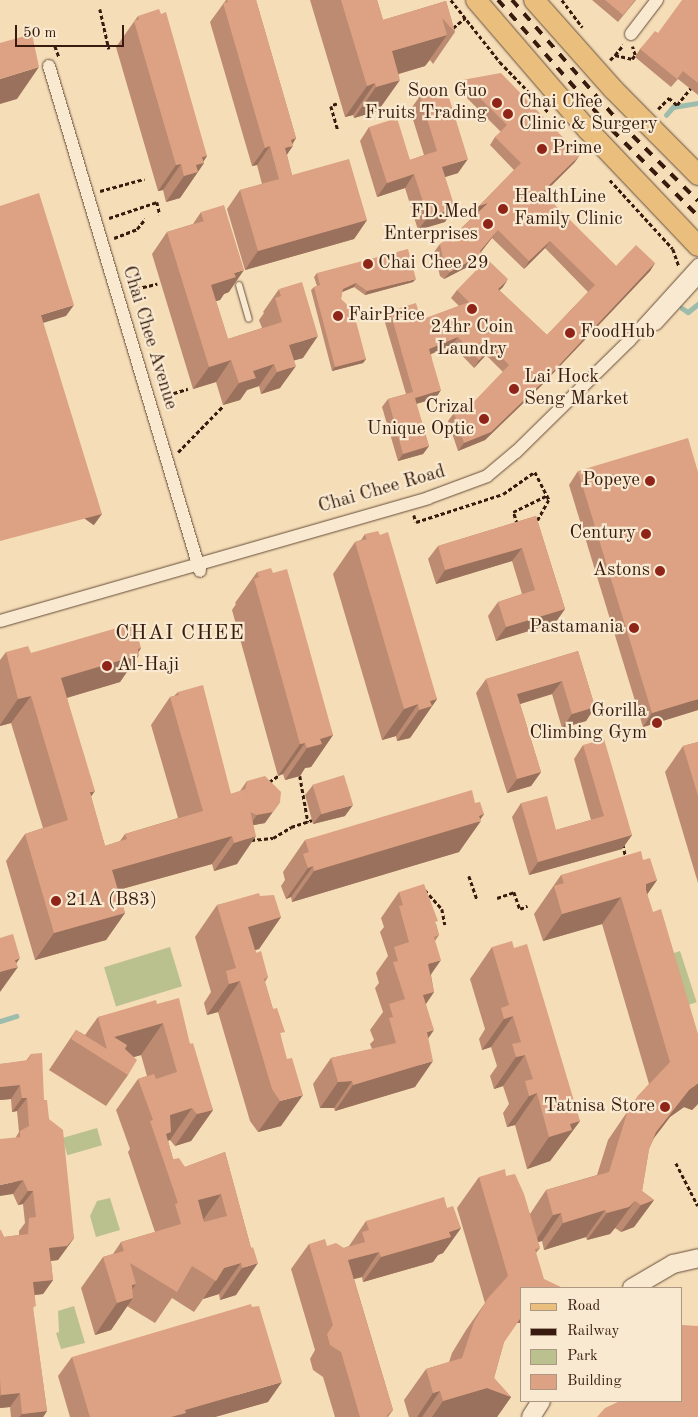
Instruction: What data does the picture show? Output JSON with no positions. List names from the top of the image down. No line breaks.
{"streets":{"street":["Chai Chee Avenue","Chai Chee Road"]},"crossings":[["Chai Chee Avenue","Chai Chee Road"]],"districts":["CHAI CHEE"],"places":["Soon Guo Fruits Trading","Chai Chee Clinic & Surgery","Prime","HealthLine Family Clinic","FD.Med Enterprises","Chai Chee 29","24hr Coin Laundry","FairPrice","FoodHub","Lai Hock Seng Market","Crizal Unique Optic","Popeye","Century","Astons","Pastamania","Al-Haji","Gorilla Climbing Gym","21A (B83)","Tatnisa Store"],"legend":["Road","Railway","Park","Building"],"scale_bar":"50 m"}
